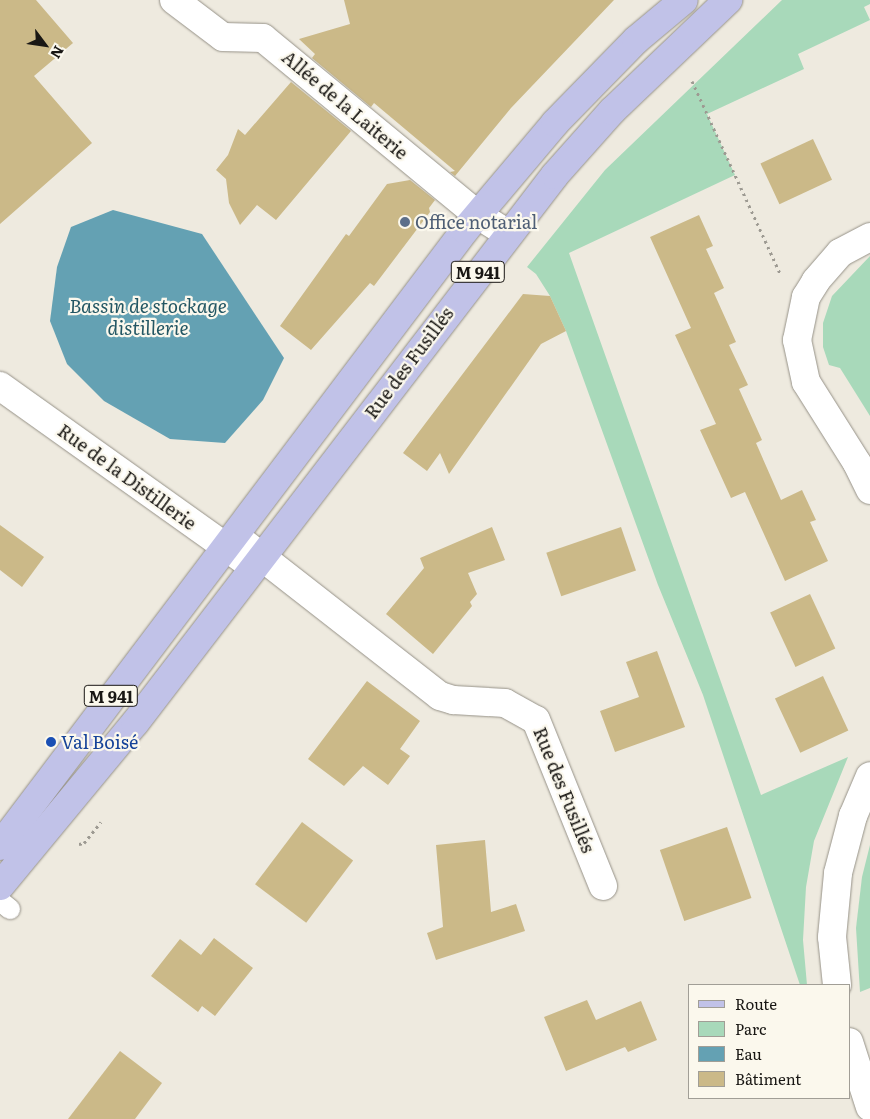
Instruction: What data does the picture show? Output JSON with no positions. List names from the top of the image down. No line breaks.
{"streets":{"main road":["M 941","Rue des Fusillés"],"street":["Allée de la Laiterie","Rue de la Distillerie"]},"crossings":[["Allée de la Laiterie","Rue des Fusillés"],["Rue des Fusillés","Rue de la Distillerie"]],"water":["Bassin de stockage distillerie"],"places":["Office notarial","Val Boisé"],"legend":["Route","Parc","Eau","Bâtiment"],"north":"bottom right"}
